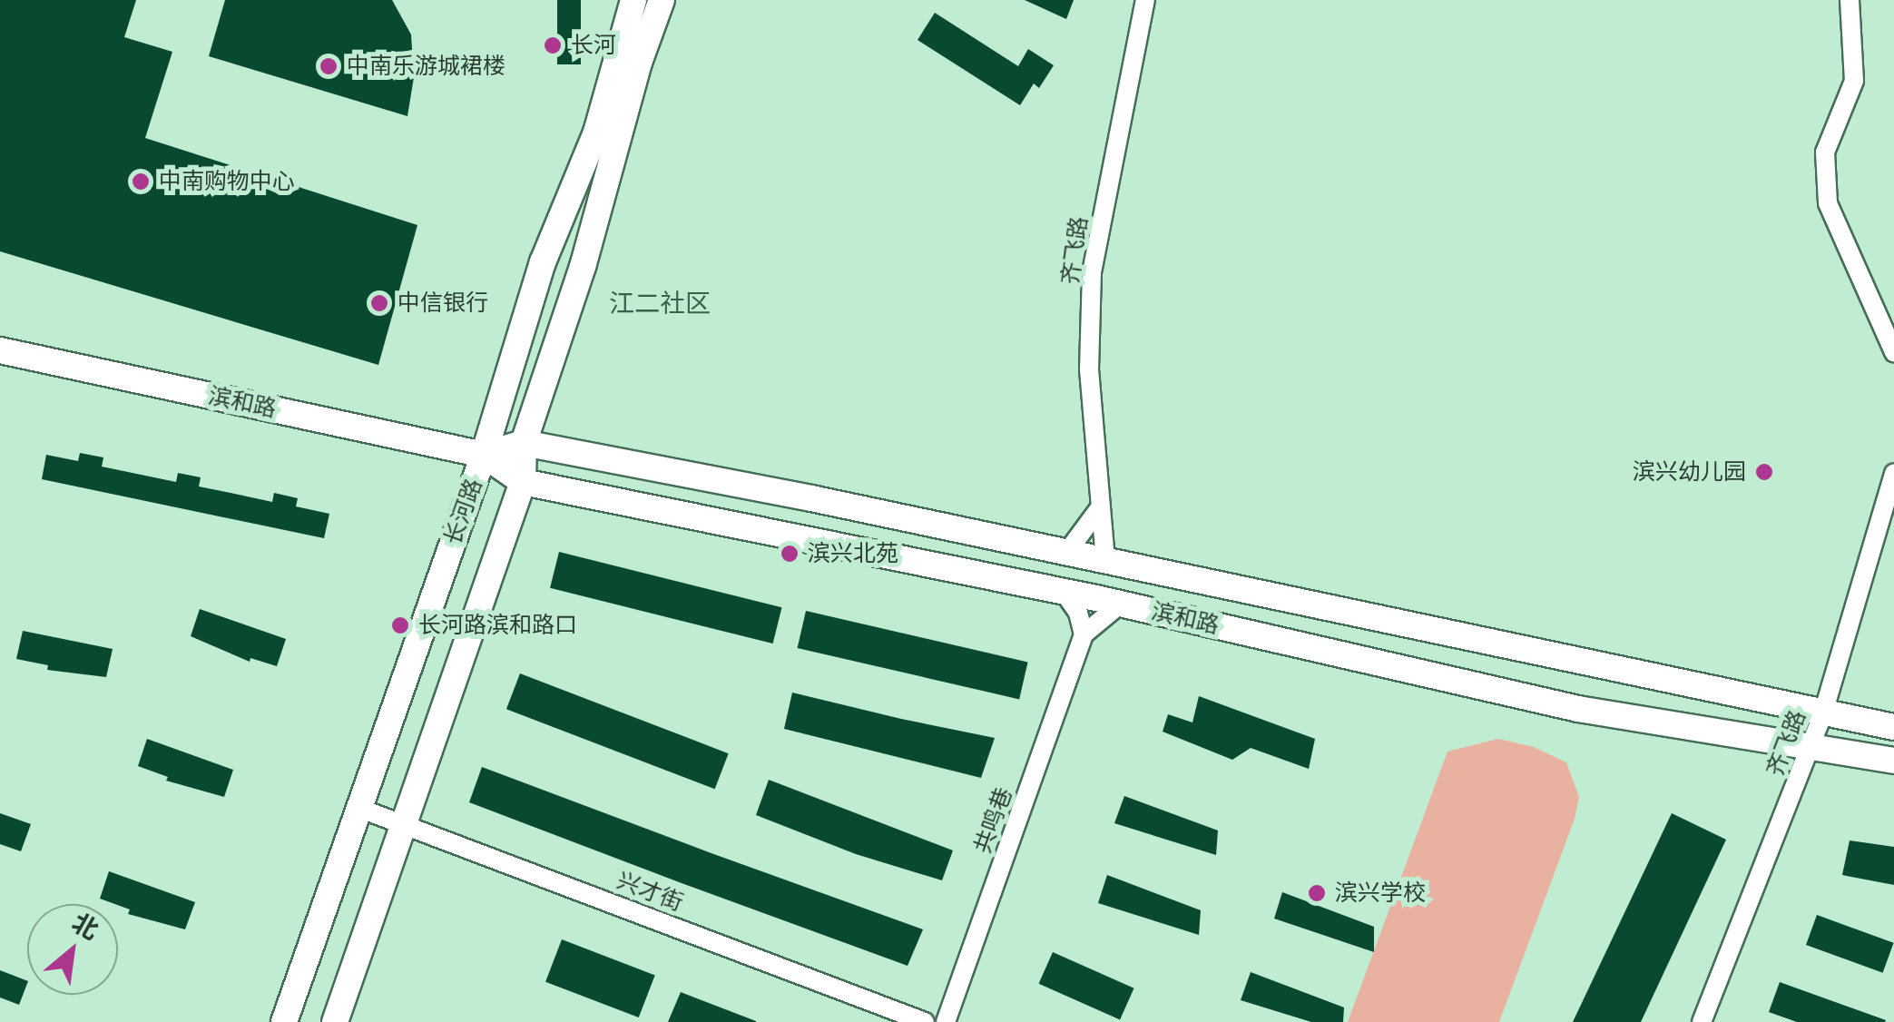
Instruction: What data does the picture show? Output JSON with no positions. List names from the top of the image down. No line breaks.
{"streets":{"main road":["滨和路","长河路"],"street":["齐飞路","共鸣巷","兴才街"]},"crossings":[["齐飞路","滨和路"],["滨和路","长河路"],["长河路","兴才街"]],"districts":["江二社区"],"places":["长河","中南乐游城裙楼","中南购物中心","中信银行","滨兴幼儿园","滨兴北苑","长河路滨和路口","滨兴学校"],"north":"top right"}
